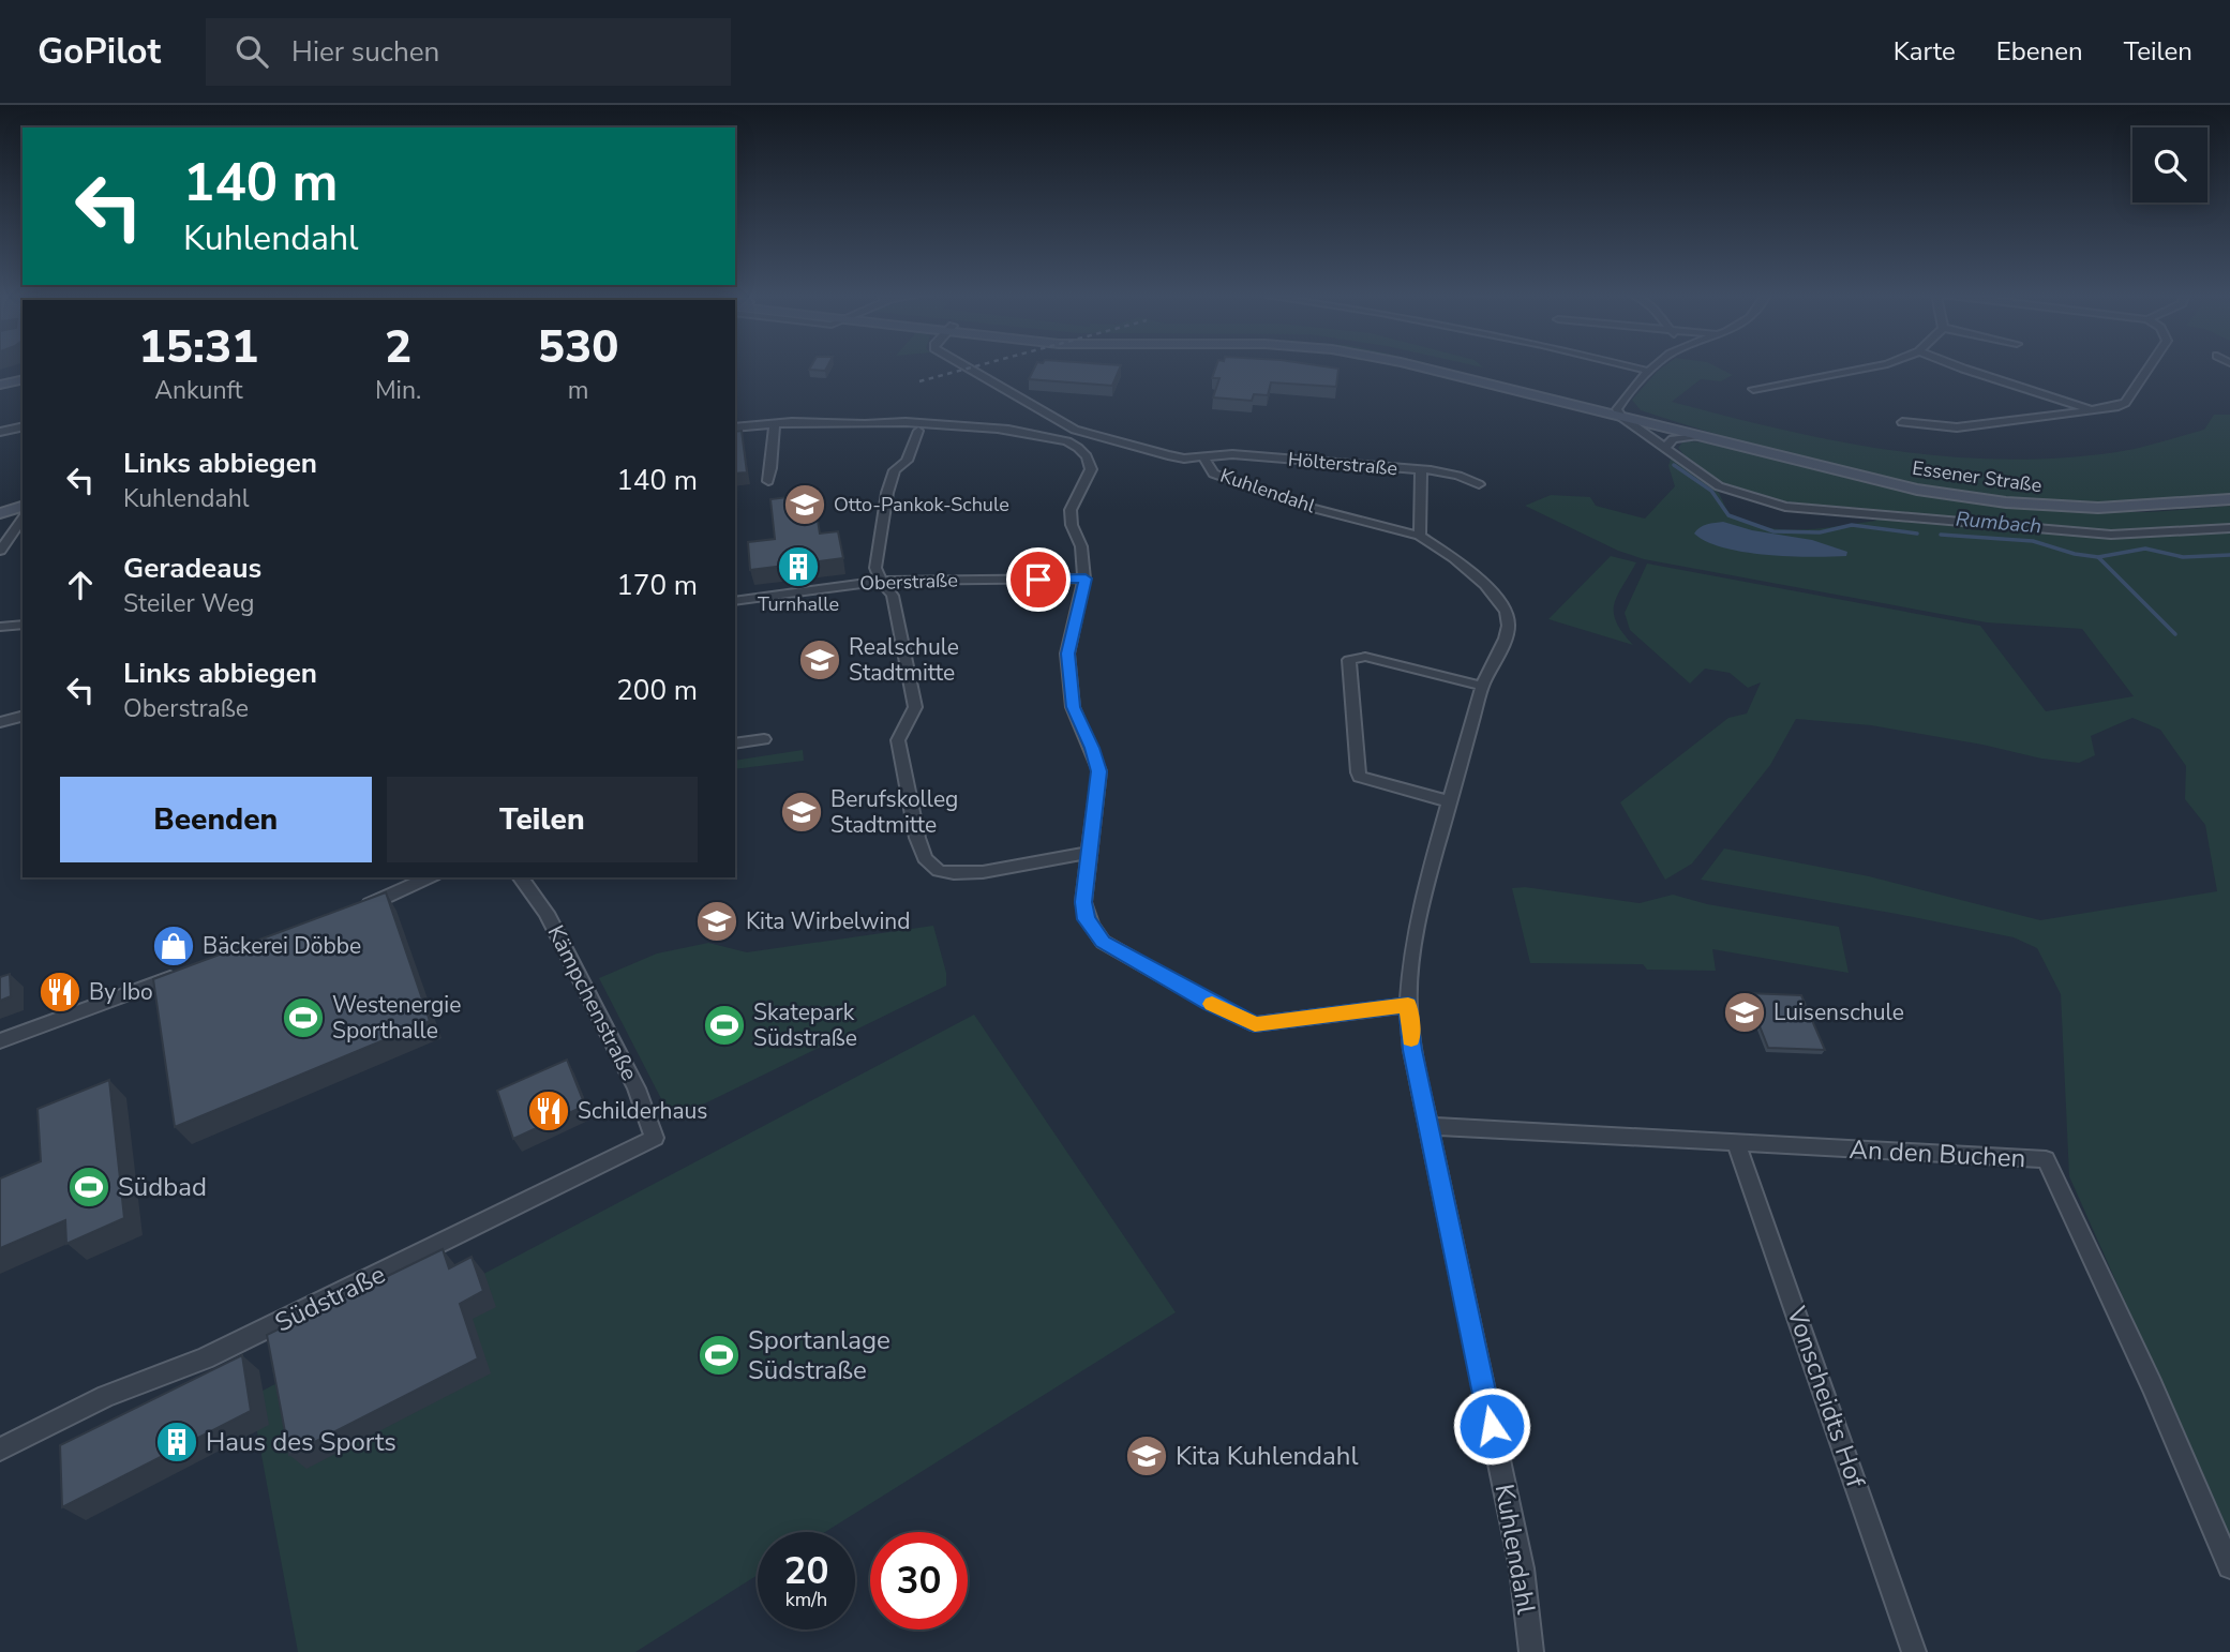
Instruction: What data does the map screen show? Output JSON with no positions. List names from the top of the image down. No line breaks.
{"streets":{"main road":["Essener Straße"],"street":["Hölterstraße","Kuhlendahl","Oberstraße","Kämpchenstraße","An den Buchen","Südstraße","Vonscheidts Hof"]},"crossings":[["Hölterstraße","Kuhlendahl"],["Kuhlendahl","An den Buchen"],["Kämpchenstraße","Südstraße"],["An den Buchen","Vonscheidts Hof"]],"water":["Rumbach"],"places":{"school or university":["Otto-Pankok-Schule","Realschule Stadtmitte","Berufskolleg Stadtmitte","Kita Wirbelwind","Luisenschule","Kita Kuhlendahl"],"building":["Turnhalle","Haus des Sports"],"shop":["Bäckerei Döbbe"],"restaurant":["By Ibo","Schilderhaus"],"sports":["Westenergie Sporthalle","Skatepark Südstraße","Südbad","Sportanlage Südstraße"]},"page":{"header":"GoPilot","search":"Hier suchen","nav":["Karte","Ebenen","Teilen"],"turn":["140 m","Kuhlendahl"],"eta":["15:31","Ankunft","2","Min.","530","m"],"list":[{"name":"Links abbiegen","note":"Kuhlendahl","value":"140 m"},{"name":"Geradeaus","note":"Steiler Weg","value":"170 m"},{"name":"Links abbiegen","note":"Oberstraße","value":"200 m"}],"buttons":["Beenden","Teilen"],"speed":"20 km/h","limit":"30"}}
